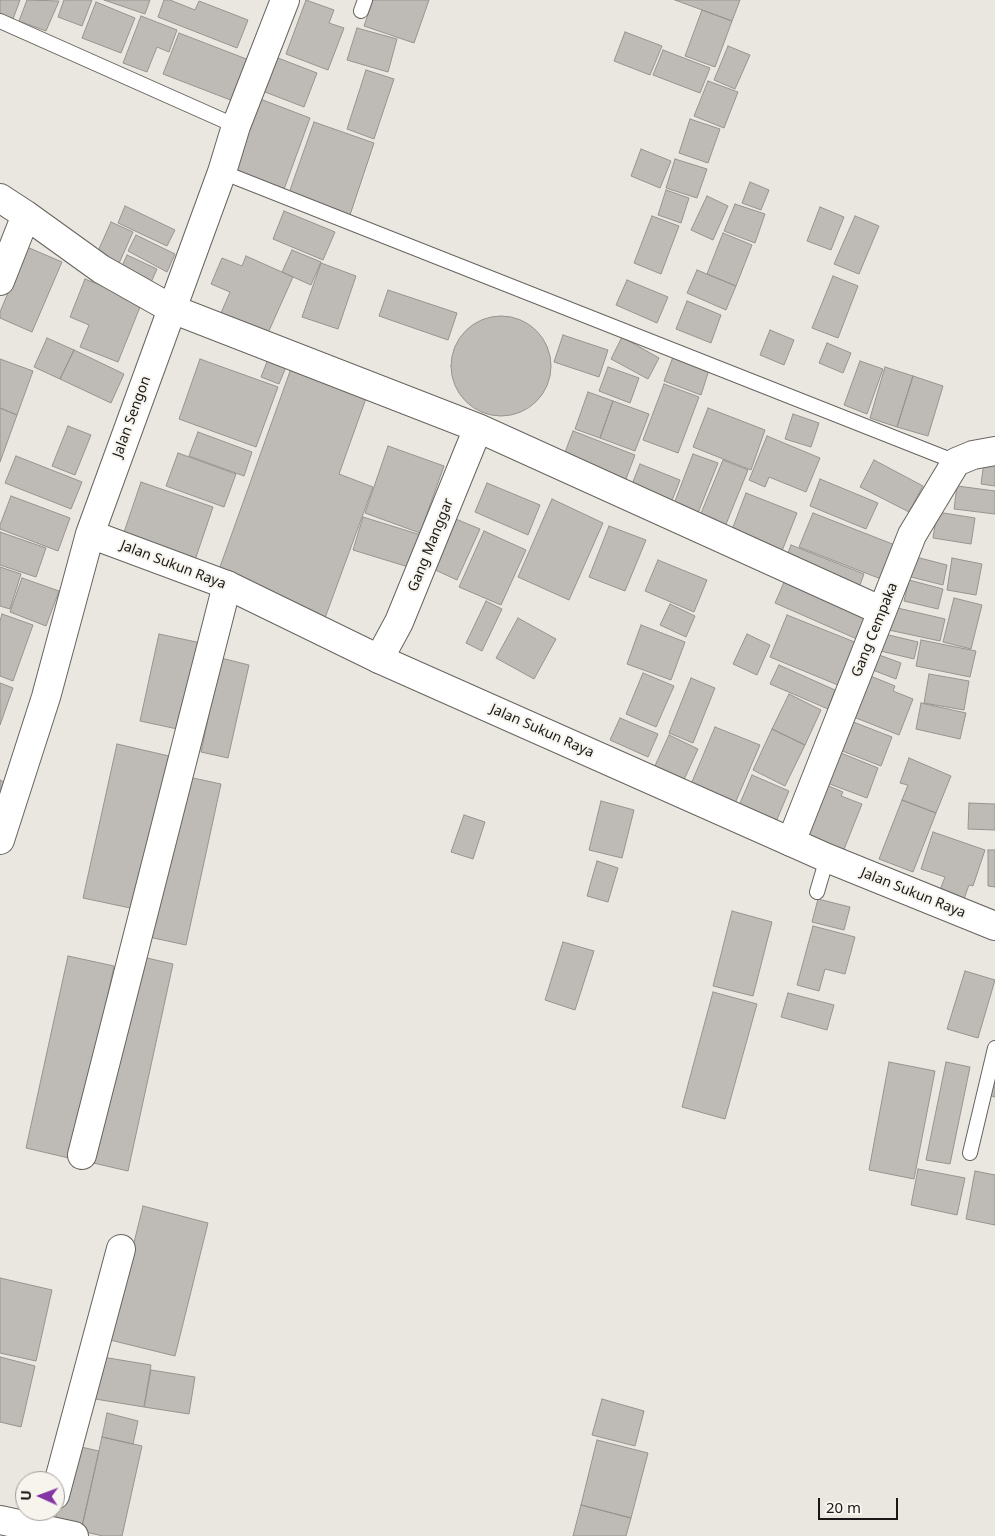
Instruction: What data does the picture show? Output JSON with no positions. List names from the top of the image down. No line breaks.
{"streets":{"street":["Jalan Sengon","Gang Manggar","Jalan Sukun Raya","Gang Cempaka"]},"crossings":[["Jalan Sengon","Jalan Sukun Raya"],["Gang Manggar","Jalan Sukun Raya"],["Jalan Sukun Raya","Gang Cempaka"]],"scale_bar":"20 m","north":"left"}
